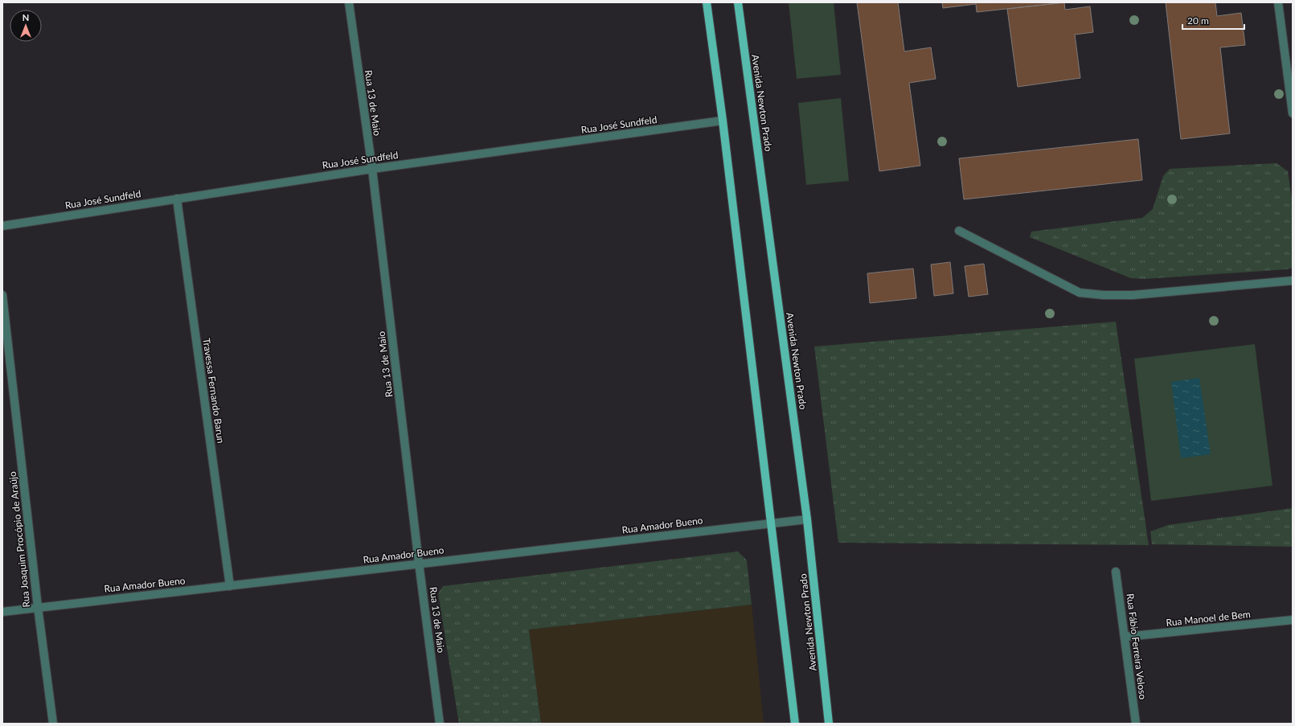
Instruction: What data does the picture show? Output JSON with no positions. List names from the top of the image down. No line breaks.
{"streets":{"main road":["Avenida Newton Prado"],"street":["Rua 13 de Maio","Rua José Sundfeld","Travessa Fernando Barun","Rua Amador Bueno","Rua Joaquim Procópio de Araújo","Rua Manoel de Bem","Rua Fábio Ferreira Veloso"]},"crossings":[["Rua 13 de Maio","Rua José Sundfeld"],["Rua 13 de Maio","Rua Amador Bueno"],["Avenida Newton Prado","Rua Amador Bueno"],["Rua José Sundfeld","Travessa Fernando Barun"],["Travessa Fernando Barun","Rua Amador Bueno"],["Rua Amador Bueno","Rua Joaquim Procópio de Araújo"],["Rua Manoel de Bem","Rua Fábio Ferreira Veloso"]],"scale_bar":"20 m","north":"top"}
